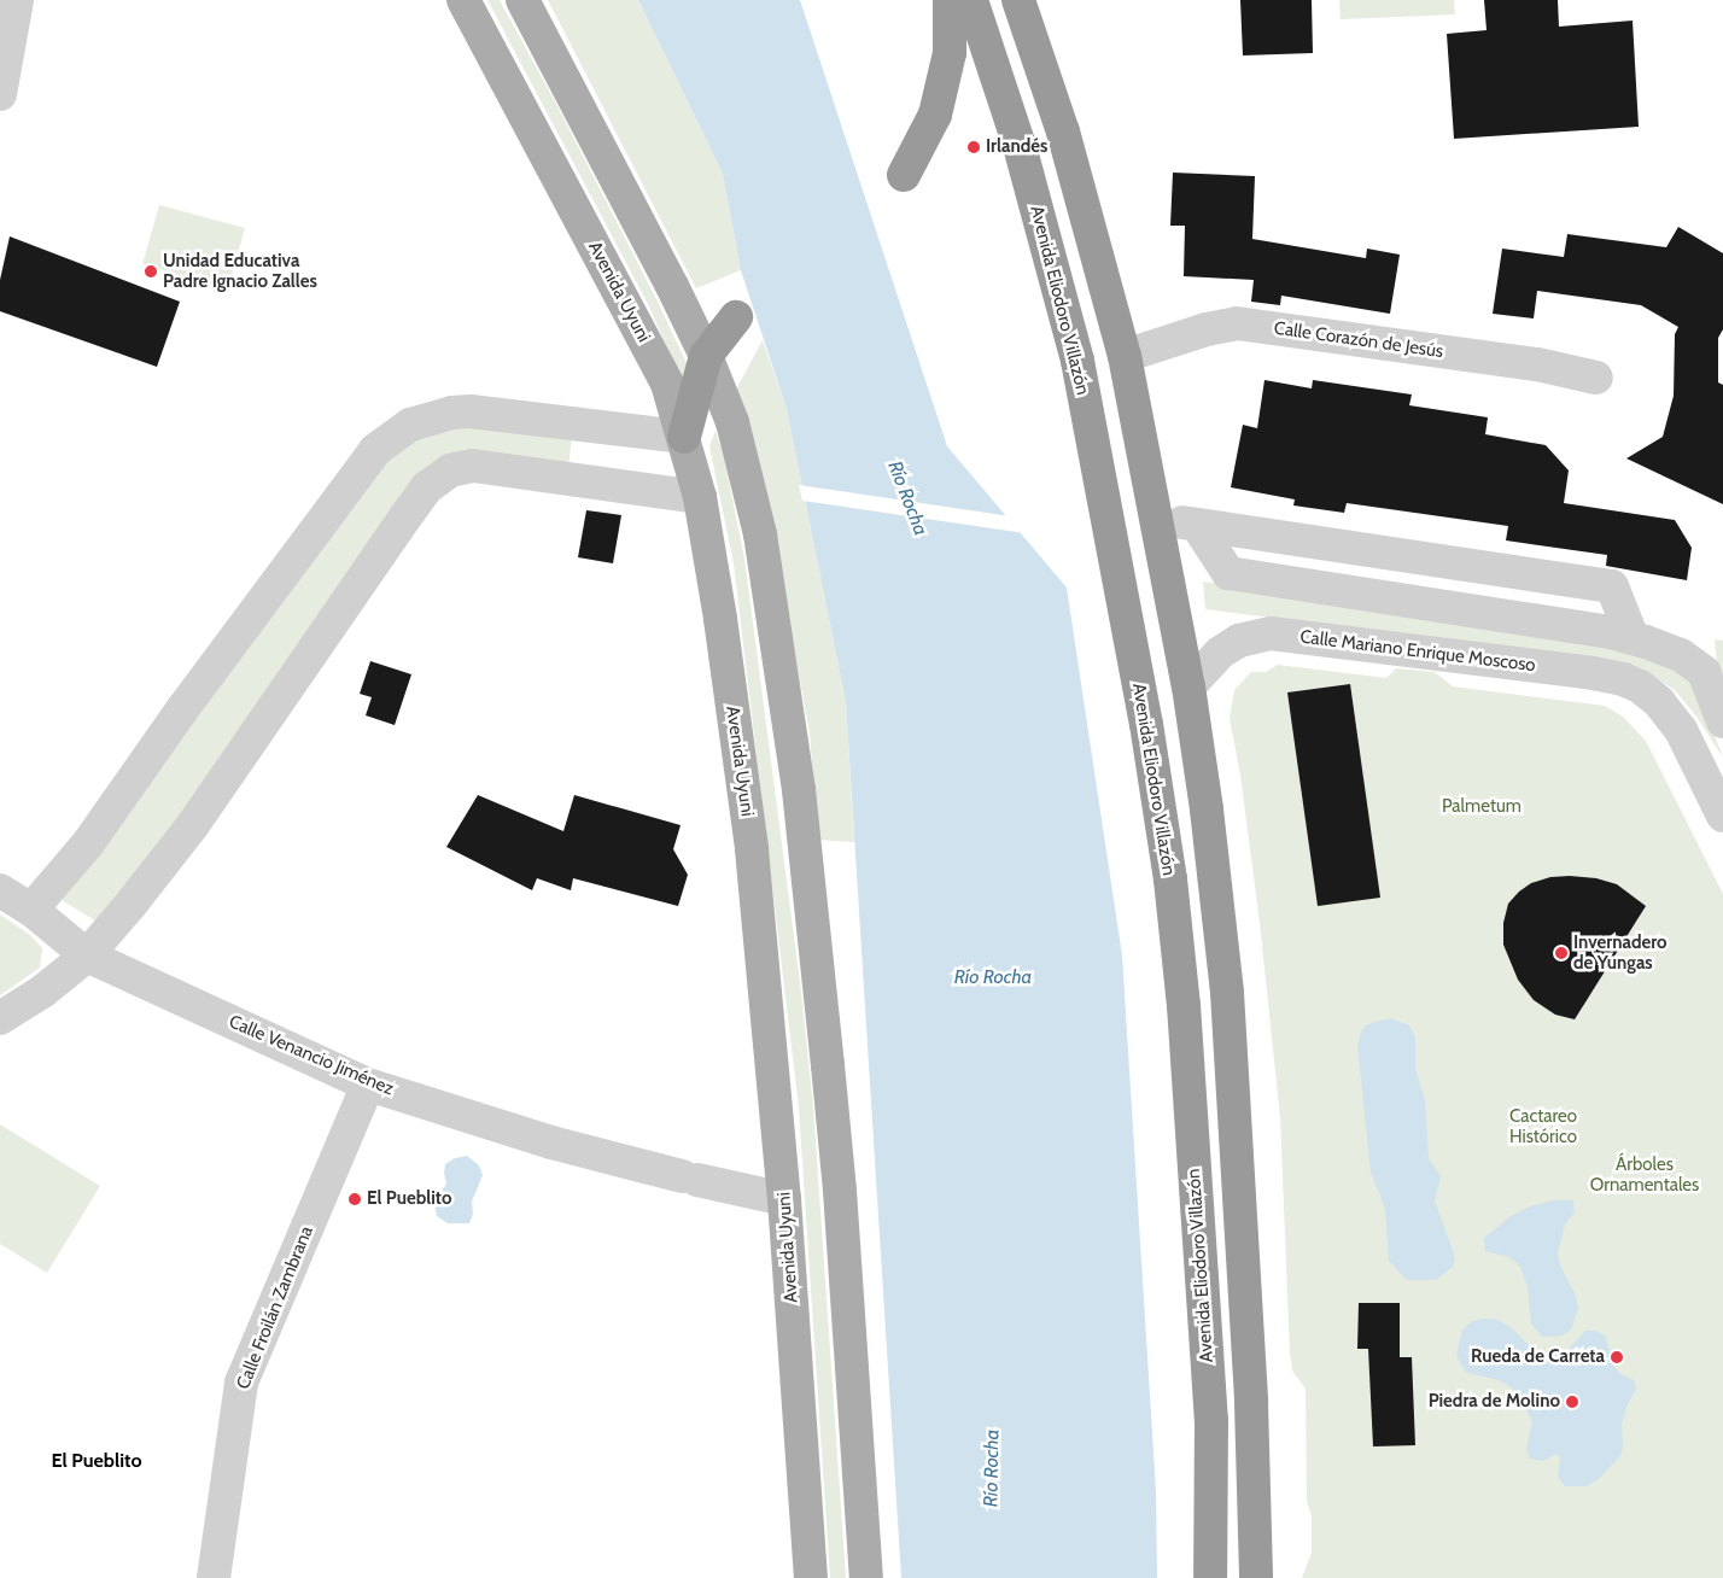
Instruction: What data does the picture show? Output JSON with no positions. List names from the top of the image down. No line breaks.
{"streets":{"highway":["Avenida Eliodoro Villazón"],"main road":["Avenida Uyuni"],"street":["Calle Corazón de Jesús","Calle Mariano Enrique Moscoso","Calle Venancio Jiménez","Calle Froilán Zambrana"]},"crossings":[["Avenida Uyuni","Calle Venancio Jiménez"],["Calle Venancio Jiménez","Calle Froilán Zambrana"]],"districts":["El Pueblito"],"water":["Río Rocha"],"parks":["Palmetum","Cactareo Histórico","Árboles Ornamentales"],"places":["Irlandés","Unidad Educativa Padre Ignacio Zalles","Invernadero de Yungas","El Pueblito","Rueda de Carreta","Piedra de Molino"]}
